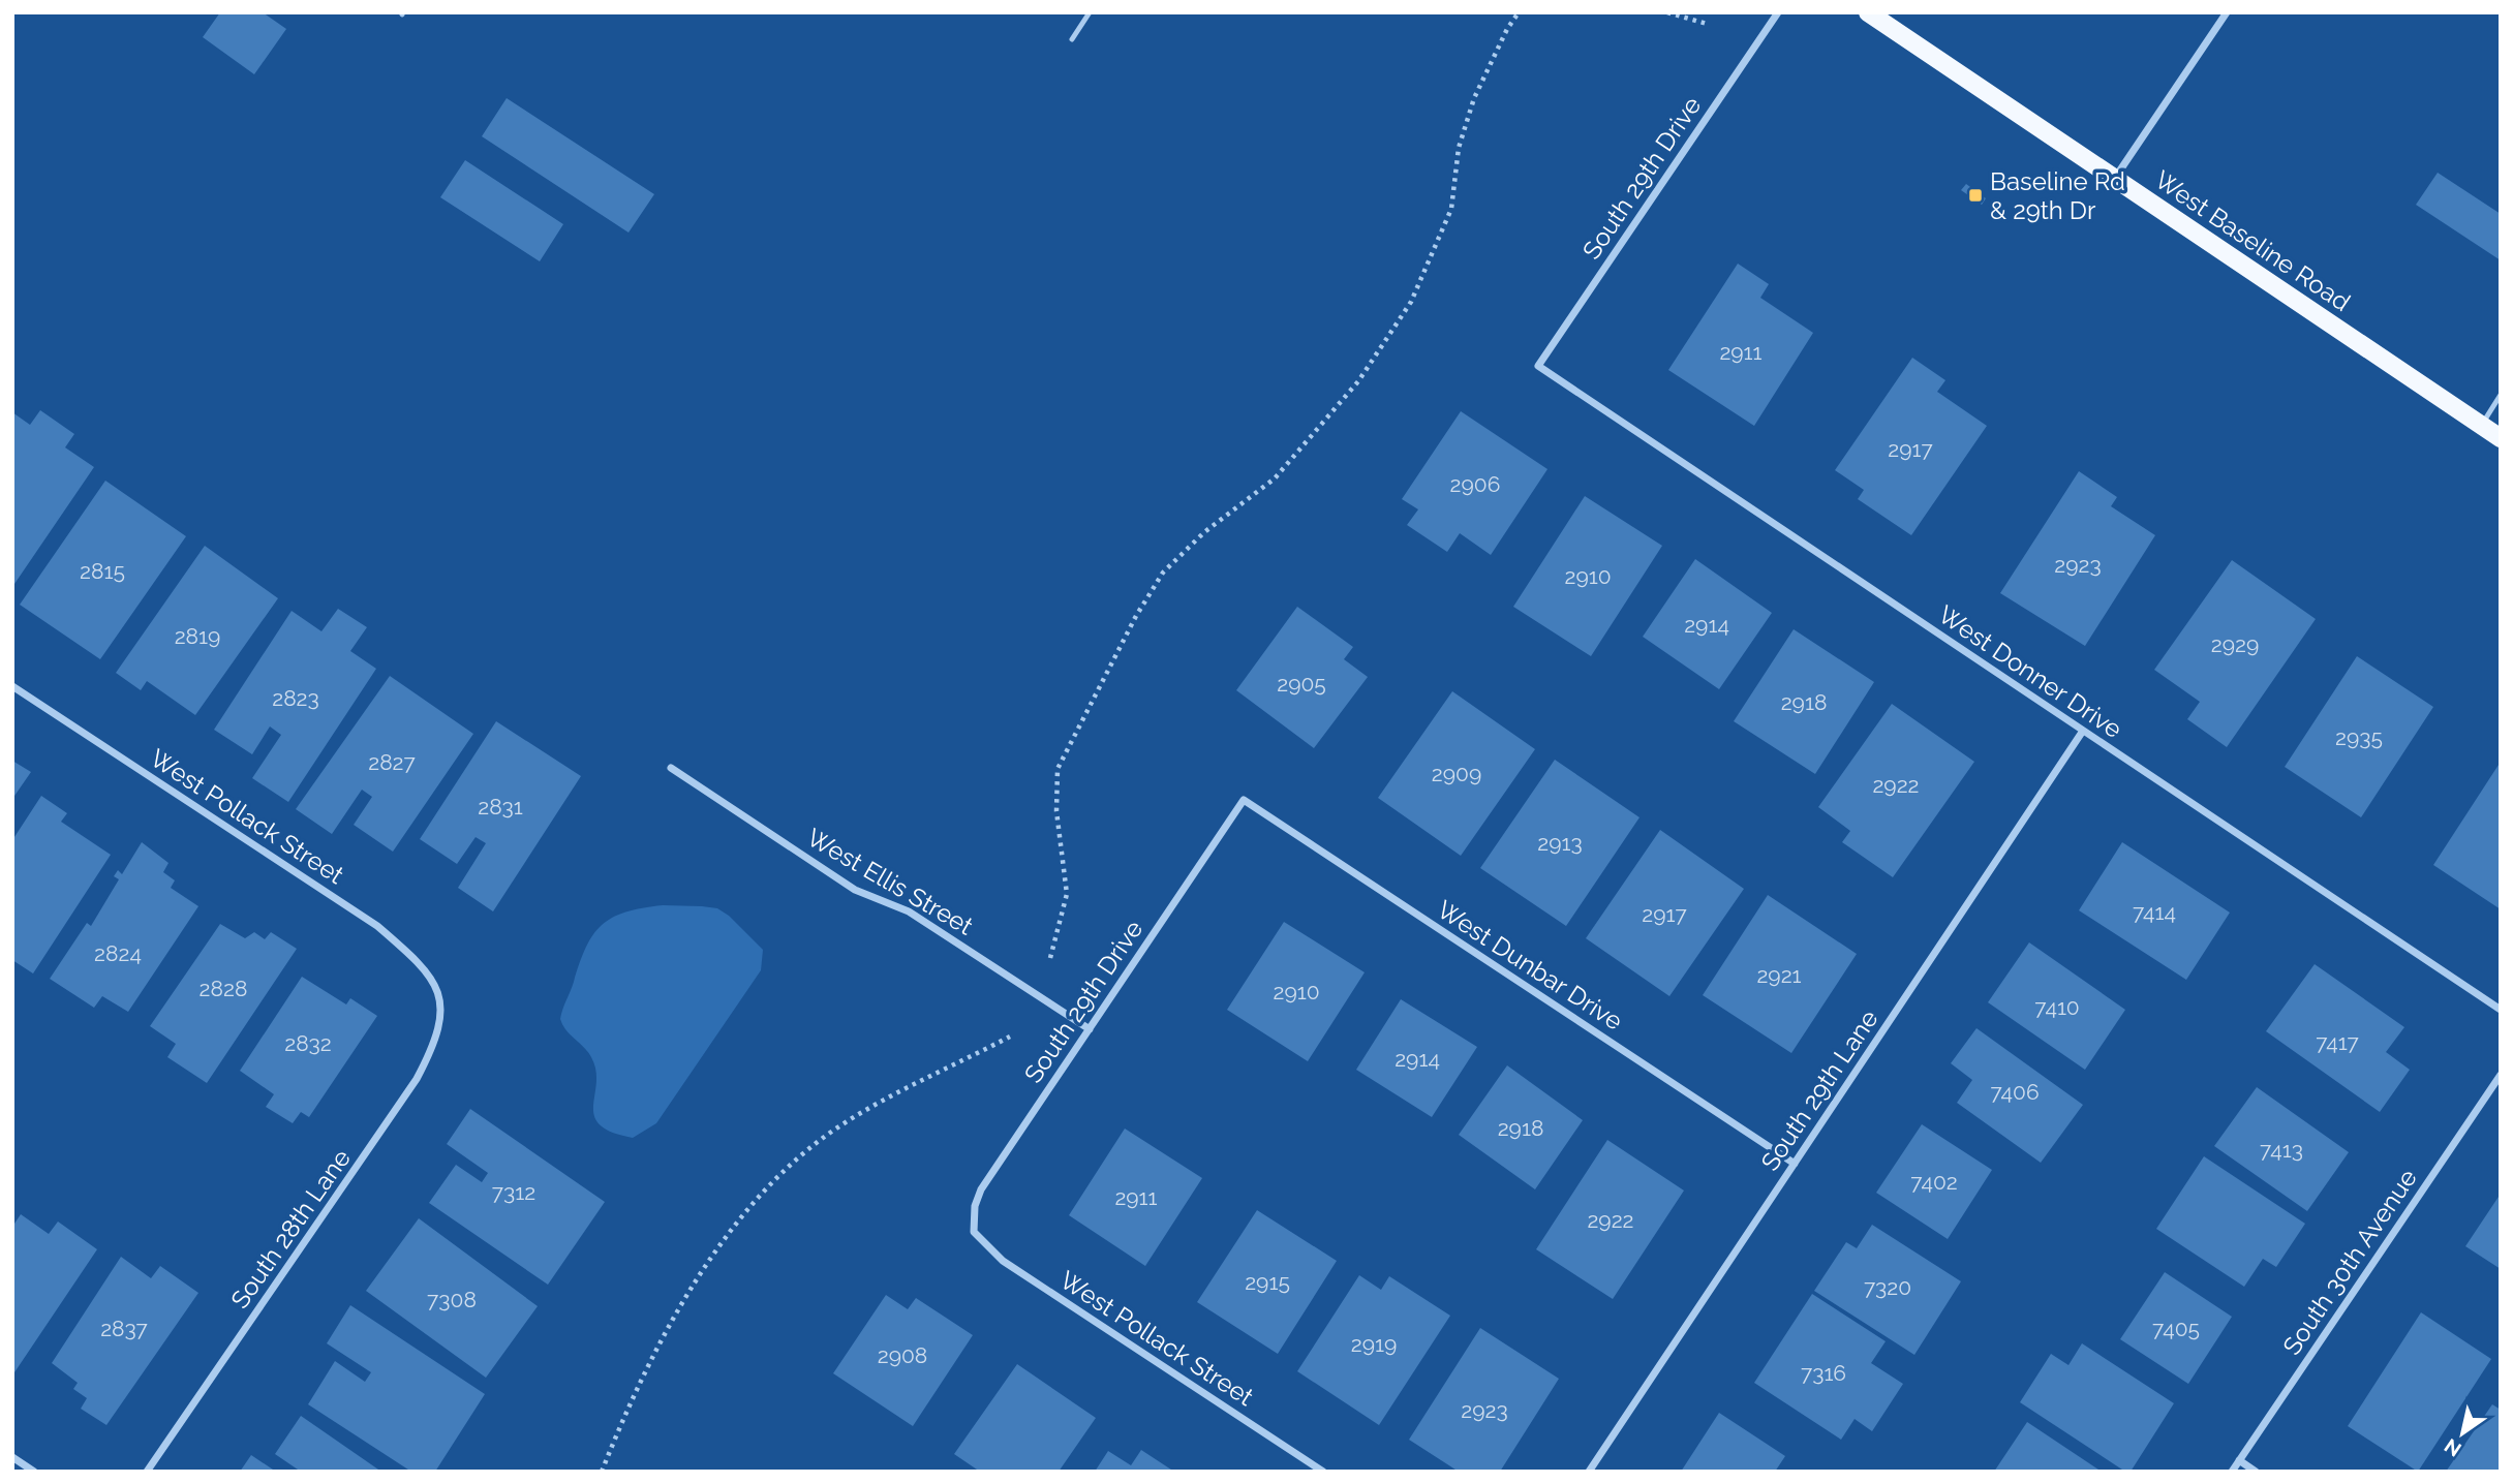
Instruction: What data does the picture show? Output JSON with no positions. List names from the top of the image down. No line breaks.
{"streets":{"main road":["West Baseline Road"],"street":["South 29th Drive","West Donner Drive","West Pollack Street","West Ellis Street","West Dunbar Drive","South 29th Lane","South 28th Lane","South 30th Avenue"]},"crossings":[["South 29th Drive","West Donner Drive"],["South 29th Drive","West Pollack Street"],["South 29th Drive","West Ellis Street"],["South 29th Drive","West Dunbar Drive"],["West Donner Drive","South 29th Lane"],["West Pollack Street","South 28th Lane"],["West Dunbar Drive","South 29th Lane"]],"places":{"transit":["Baseline Rd & 29th Dr"]},"house_numbers":["2911","2917","2906","2923","2815","2910","2914","2819","2929","2905","2823","2918","2935","2827","2909","2922","2831","2913","7414","2917","2824","2921","2828","2910","7410","7417","2832","2914","7406","2918","7413","7402","7312","2911","2922","2915","7320","7308","2837","7405","2919","2908","7316","2923"],"north":"bottom left"}
